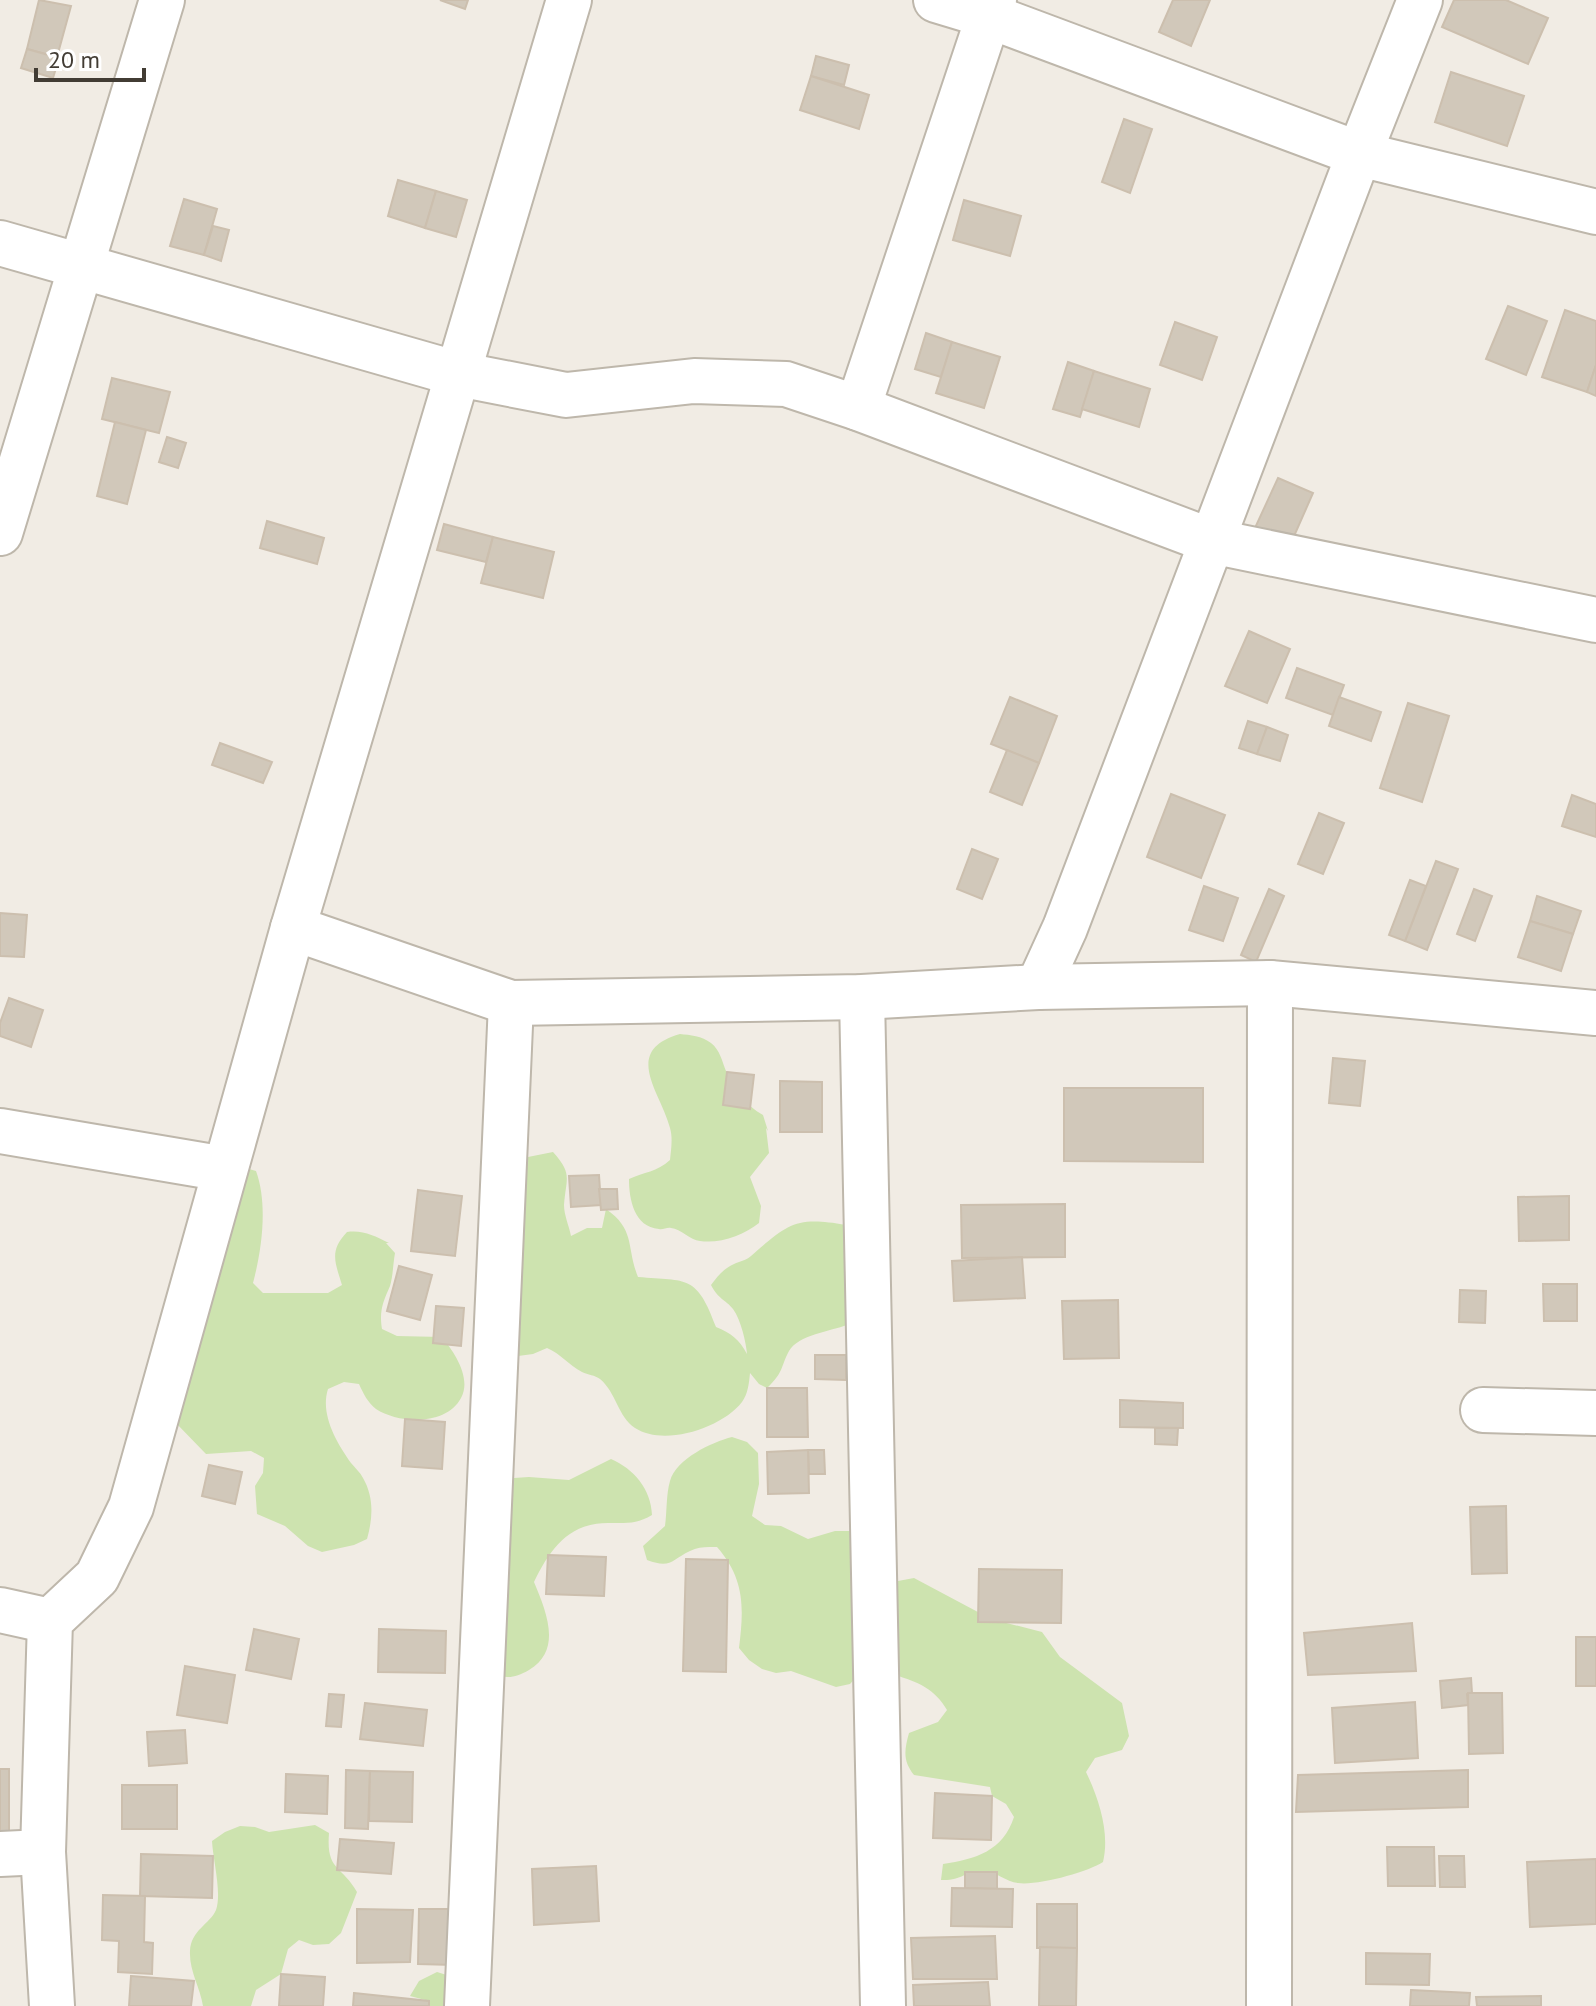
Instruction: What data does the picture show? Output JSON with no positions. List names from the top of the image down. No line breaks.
{"scale_bar":"20 m"}
